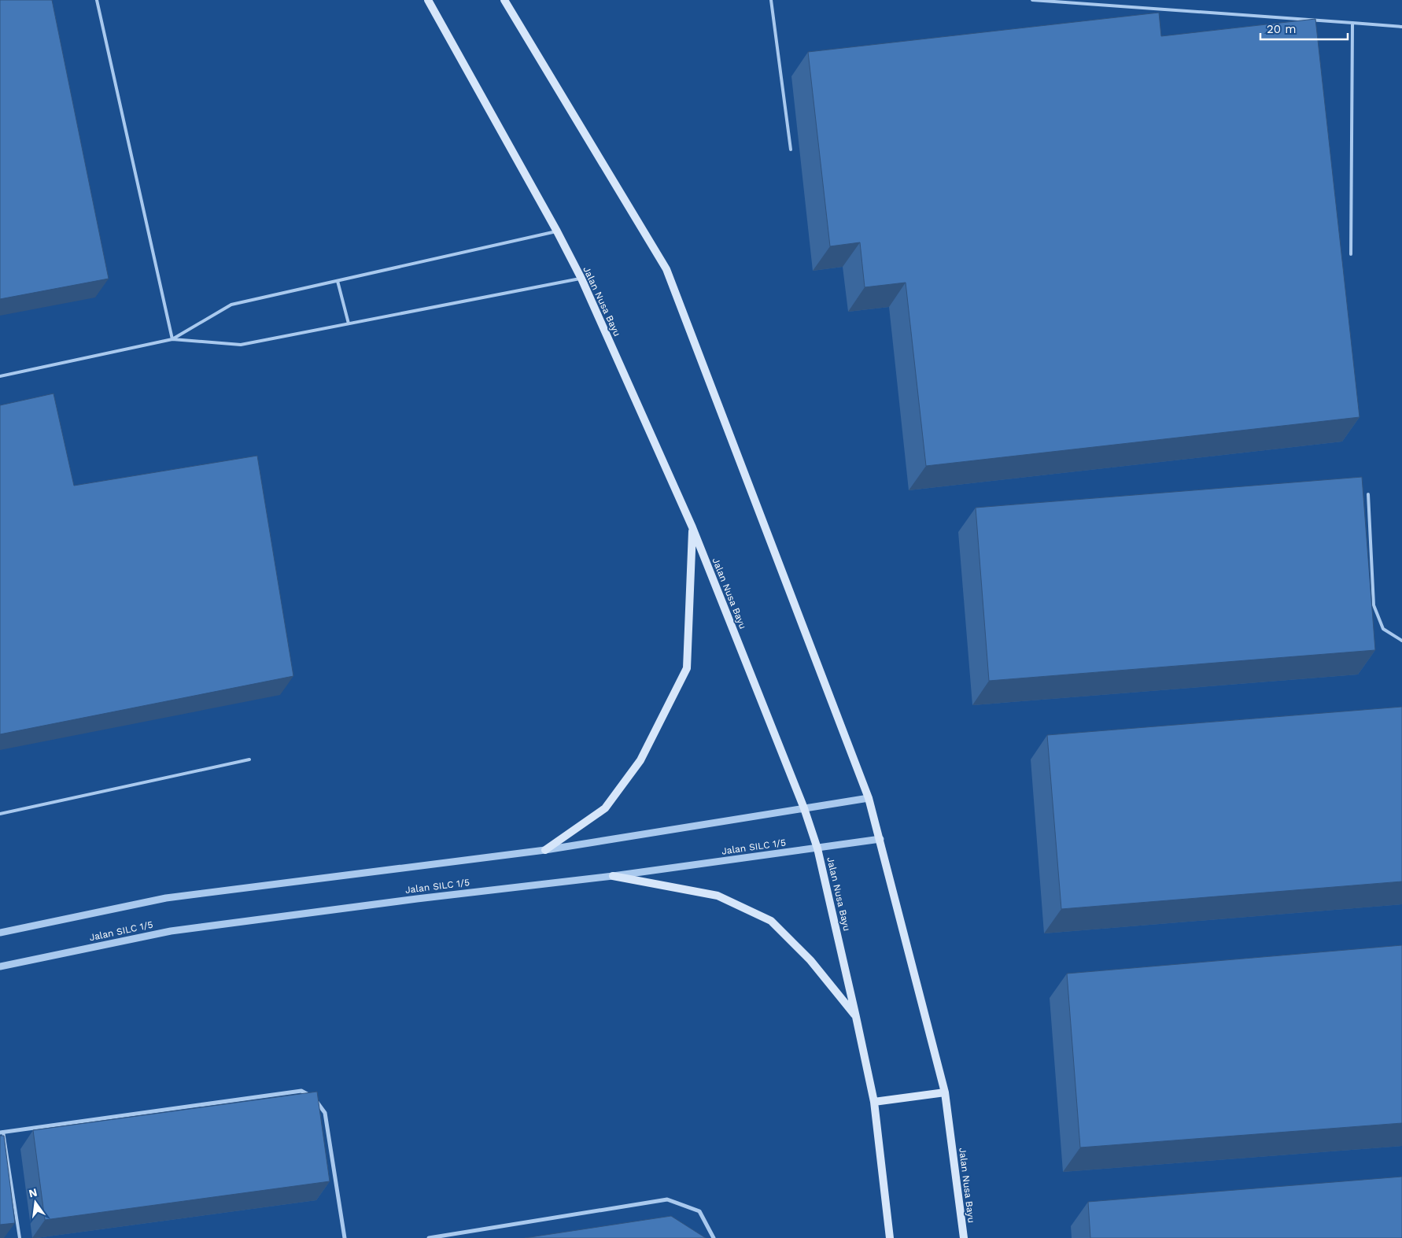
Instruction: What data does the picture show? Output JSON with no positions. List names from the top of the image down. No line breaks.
{"streets":{"main road":["Jalan Nusa Bayu"],"street":["Jalan SILC 1/5"]},"crossings":[["Jalan Nusa Bayu","Jalan SILC 1/5"]],"scale_bar":"20 m","north":"top"}
